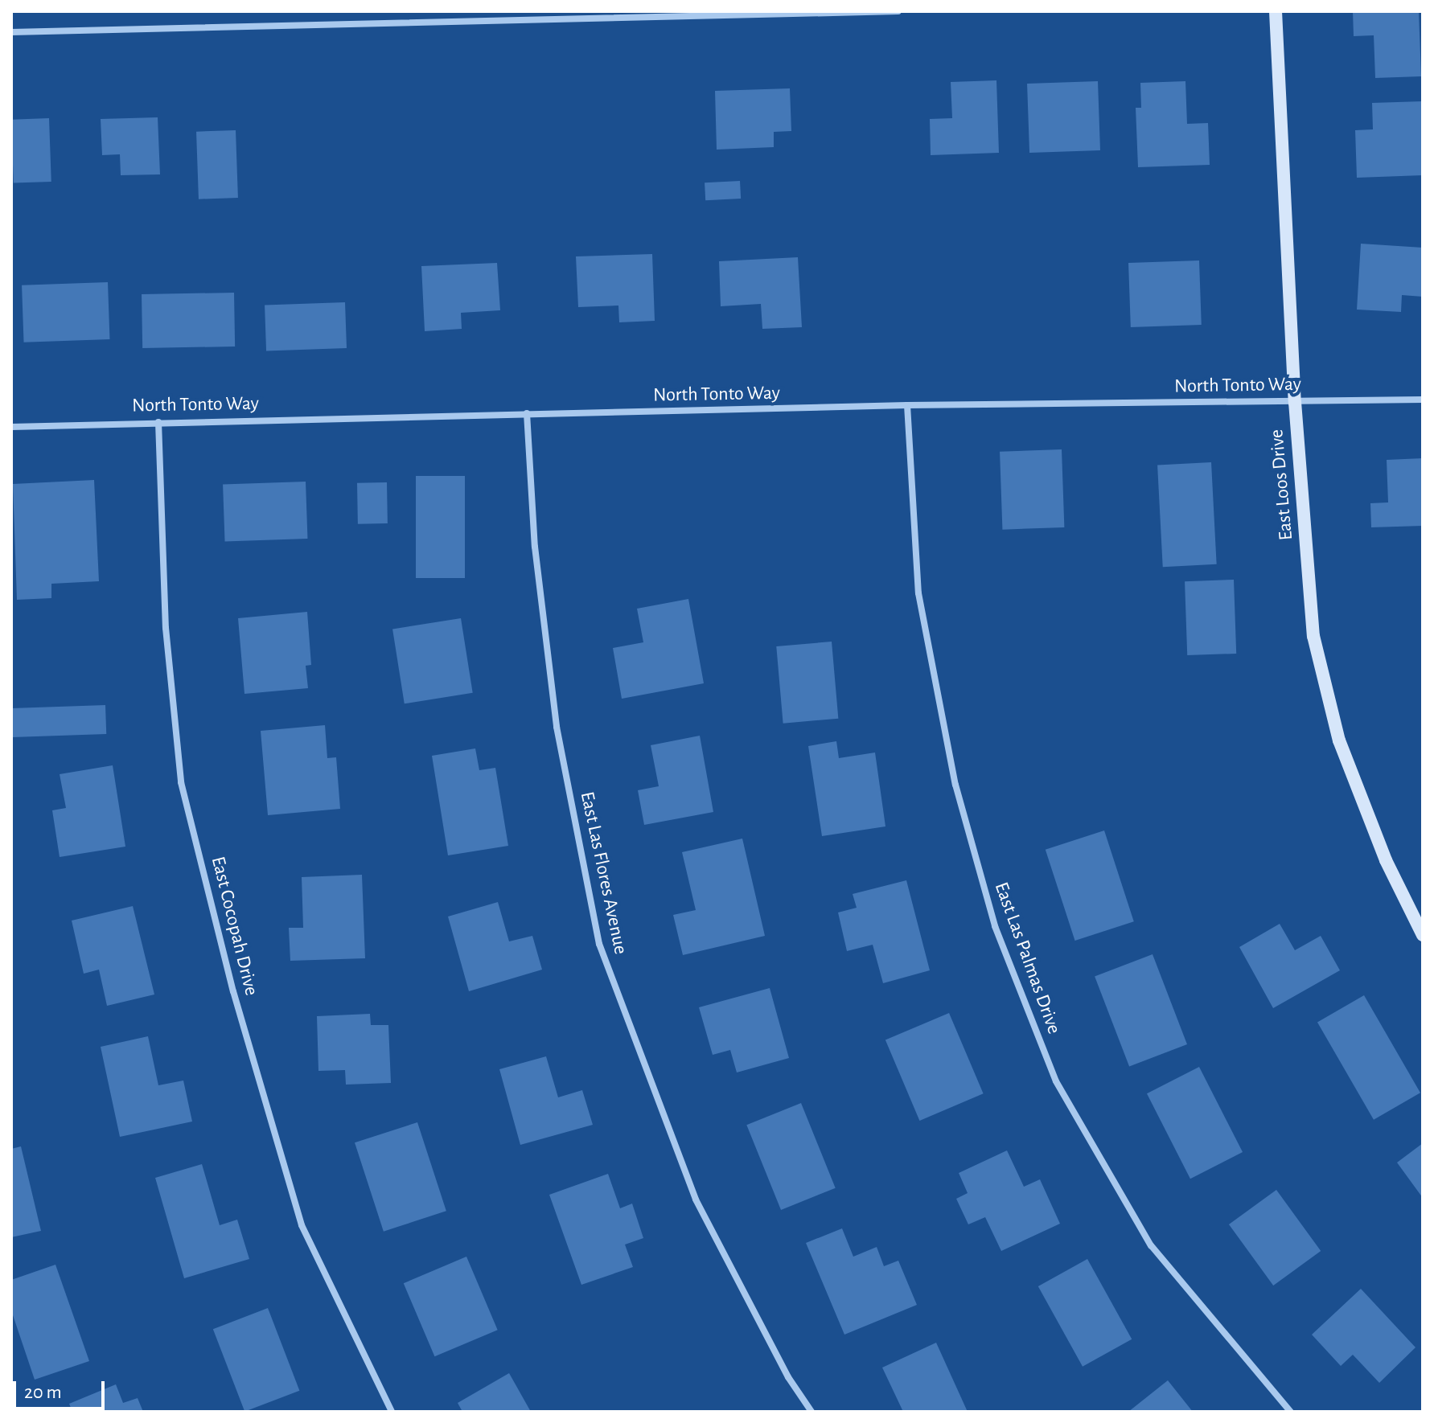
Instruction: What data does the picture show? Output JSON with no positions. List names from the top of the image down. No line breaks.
{"streets":{"street":["North Tonto Way","East Loos Drive","East Las Flores Avenue","East Cocopah Drive","East Las Palmas Drive"]},"crossings":[["North Tonto Way","East Loos Drive"],["North Tonto Way","East Las Flores Avenue"],["North Tonto Way","East Cocopah Drive"],["North Tonto Way","East Las Palmas Drive"]],"scale_bar":"20 m"}
